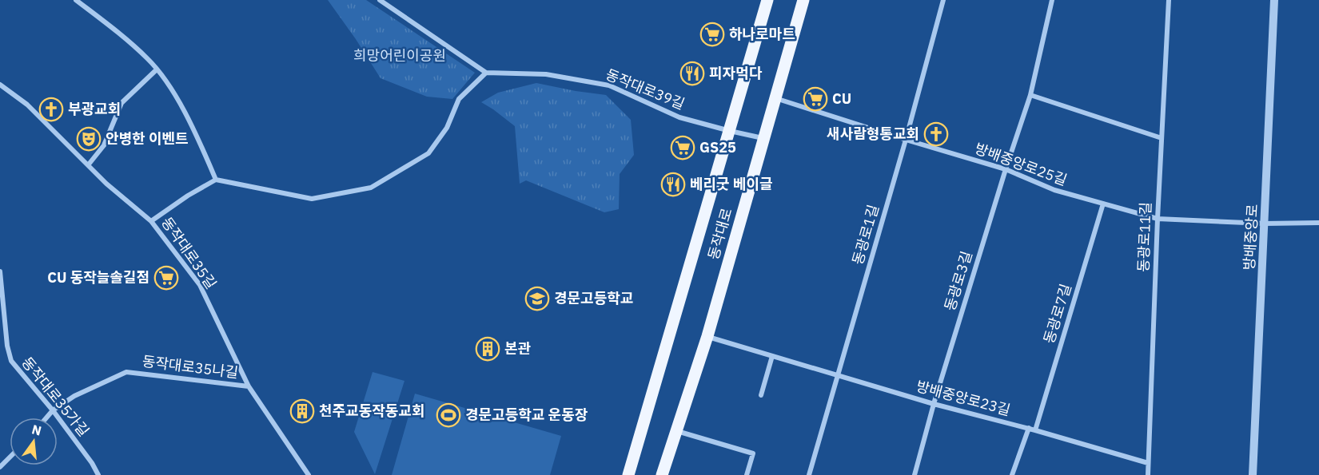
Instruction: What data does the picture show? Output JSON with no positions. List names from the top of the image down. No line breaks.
{"streets":{"main road":["동작대로"],"street":["동작대로39길","방배중앙로25길","동광로1길","동광로11길","방배중앙로","동작대로35길","동광로3길","동광로7길","동작대로35나길","동작대로35가길","방배중앙로23길"]},"crossings":[["동작대로39길","동작대로"],["방배중앙로25길","동작대로"],["방배중앙로25길","동광로1길"],["방배중앙로25길","동광로11길"],["방배중앙로25길","방배중앙로"],["방배중앙로25길","동광로3길"],["방배중앙로25길","동광로7길"],["동작대로","방배중앙로23길"],["동광로1길","방배중앙로23길"],["동광로11길","방배중앙로23길"],["동작대로35길","동작대로35나길"],["동광로3길","방배중앙로23길"],["동광로7길","방배중앙로23길"],["동작대로35나길","동작대로35가길"]],"parks":["희망어린이공원"],"places":{"supermarket":["하나로마트","CU","GS25","CU 동작늘솔길점"],"restaurant":["피자먹다","베리굿 베이글"],"church":["부광교회","새사람형통교회"],"theatre":["안병한 이벤트"],"school or university":["경문고등학교"],"building":["본관","천주교동작동교회"],"sports":["경문고등학교 운동장"]},"north":"top"}
